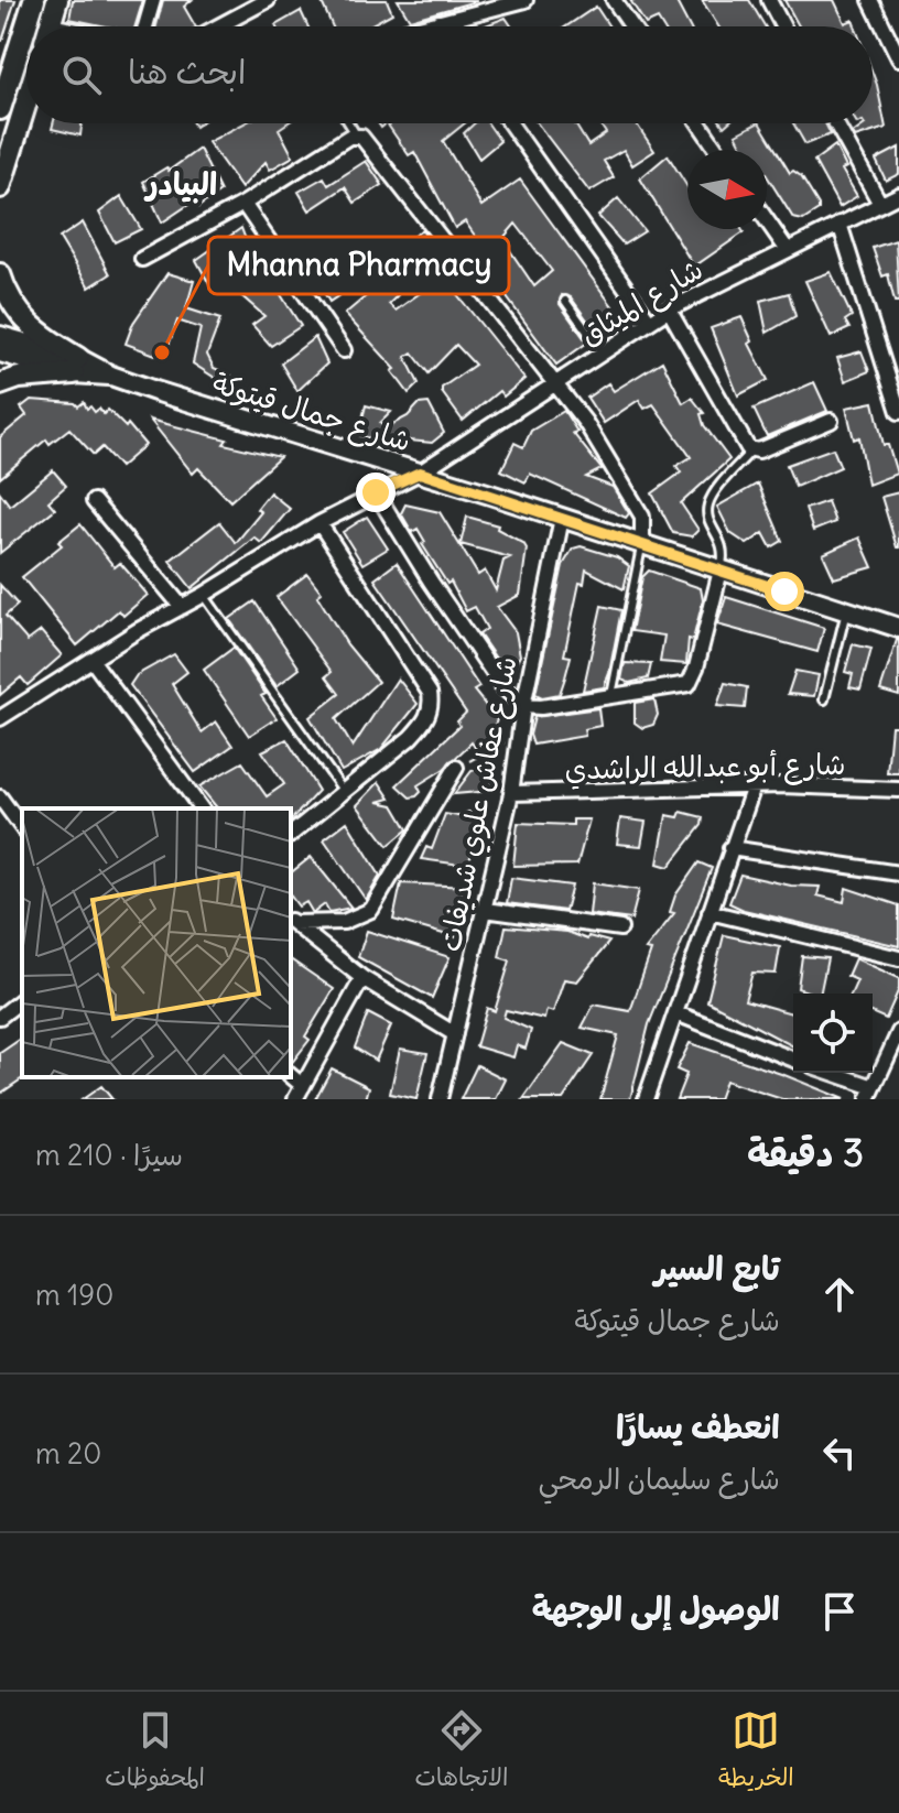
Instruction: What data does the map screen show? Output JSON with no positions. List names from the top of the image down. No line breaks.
{"streets":{"street":["شارع الميثاق","شارع جمال قيتوكة","شارع أبو عبدالله الراشدي","شارع عفاش علوي شديفات"]},"crossings":[["شارع الميثاق","شارع جمال قيتوكة"],["شارع جمال قيتوكة","شارع عفاش علوي شديفات"],["شارع أبو عبدالله الراشدي","شارع عفاش علوي شديفات"]],"districts":["البيادر"],"places":["Mhanna Pharmacy"],"north":"right","page":{"search":"ابحث هنا","heading":["3 دقيقة","سيرًا · 210 m"],"list":[["تابع السير","شارع جمال قيتوكة","190 m"],["انعطف يسارًا","شارع سليمان الرمحي","20 m"],"الوصول إلى الوجهة"],"nav":["الخريطة","الاتجاهات","المحفوظات"]}}
